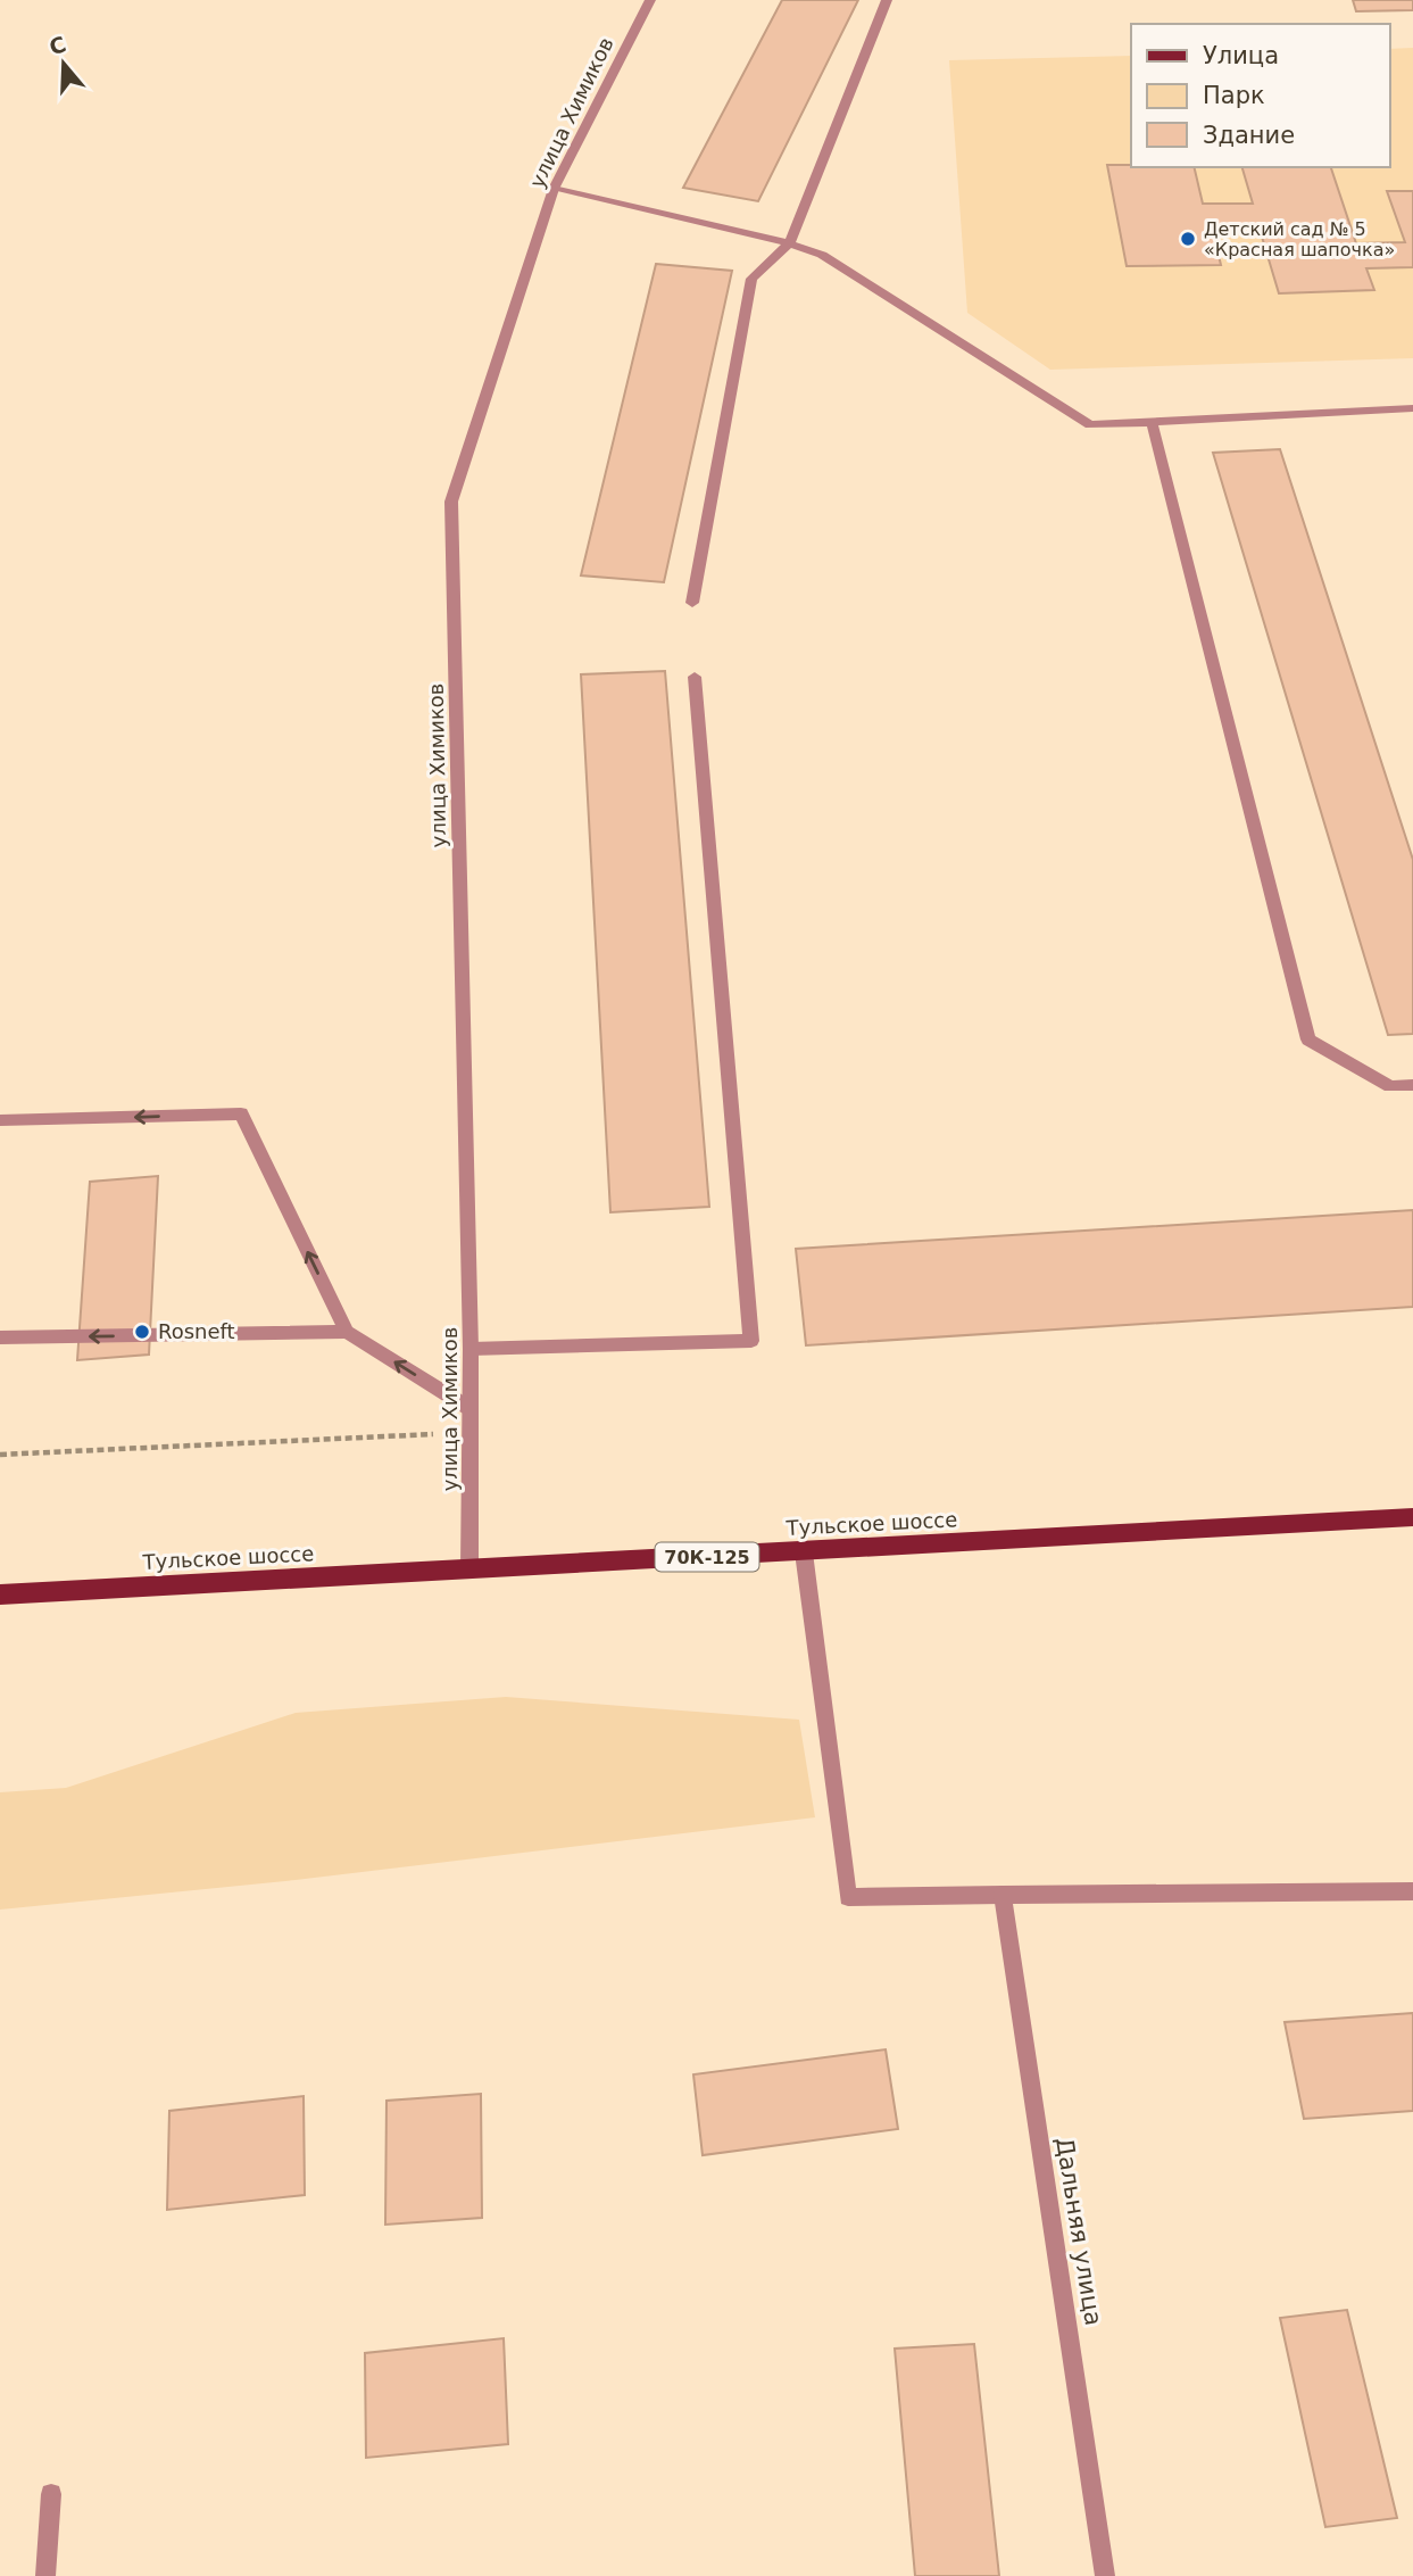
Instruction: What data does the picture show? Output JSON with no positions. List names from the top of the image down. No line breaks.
{"streets":{"main road":["Тульское шоссе","70К-125"],"street":["улица Химиков","Дальняя улица"]},"crossings":[["улица Химиков","Тульское шоссе"]],"places":["Детский сад № 5 «Красная шапочка»","Rosneft"],"legend":["Улица","Парк","Здание"],"north":"top"}
